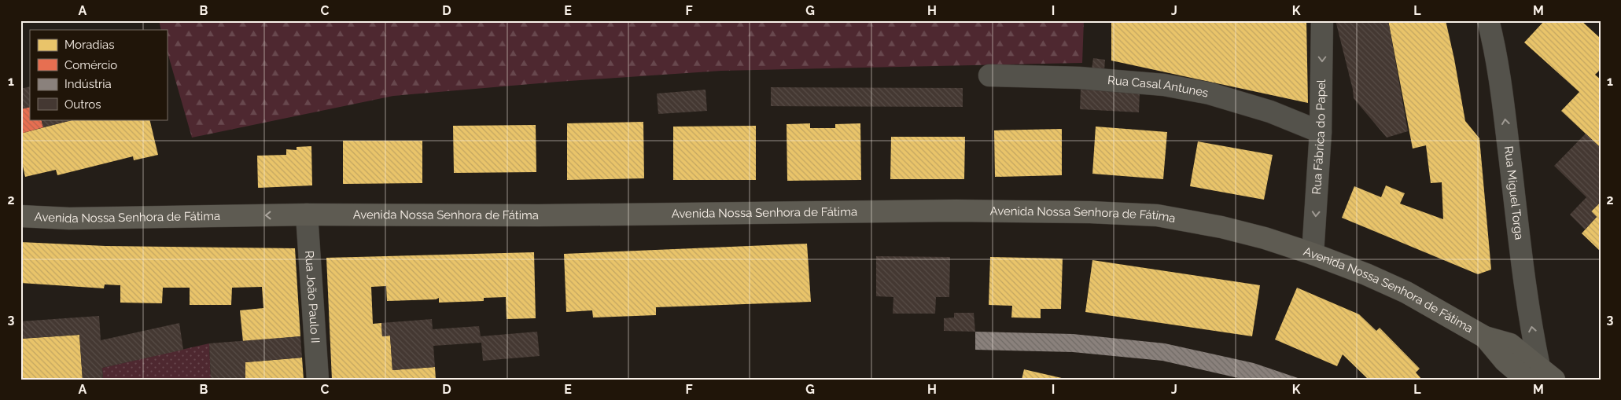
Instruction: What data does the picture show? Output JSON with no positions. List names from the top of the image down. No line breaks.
{"streets":{"main road":["Avenida Nossa Senhora de Fátima"],"street":["Rua Casal Antunes","Rua Fábrica do Papel","Rua Miguel Torga","Rua João Paulo II"]},"crossings":[["Rua Casal Antunes","Rua Fábrica do Papel"],["Rua Fábrica do Papel","Avenida Nossa Senhora de Fátima"],["Rua Miguel Torga","Avenida Nossa Senhora de Fátima"],["Avenida Nossa Senhora de Fátima","Rua João Paulo II"]],"one_way":["Rua Fábrica do Papel","Rua Miguel Torga"],"legend":["Moradias","Comércio","Indústria","Outros"],"grid":{"columns":["A","B","C","D","E","F","G","H","I","J","K","L","M"],"rows":["1","2","3"]}}
